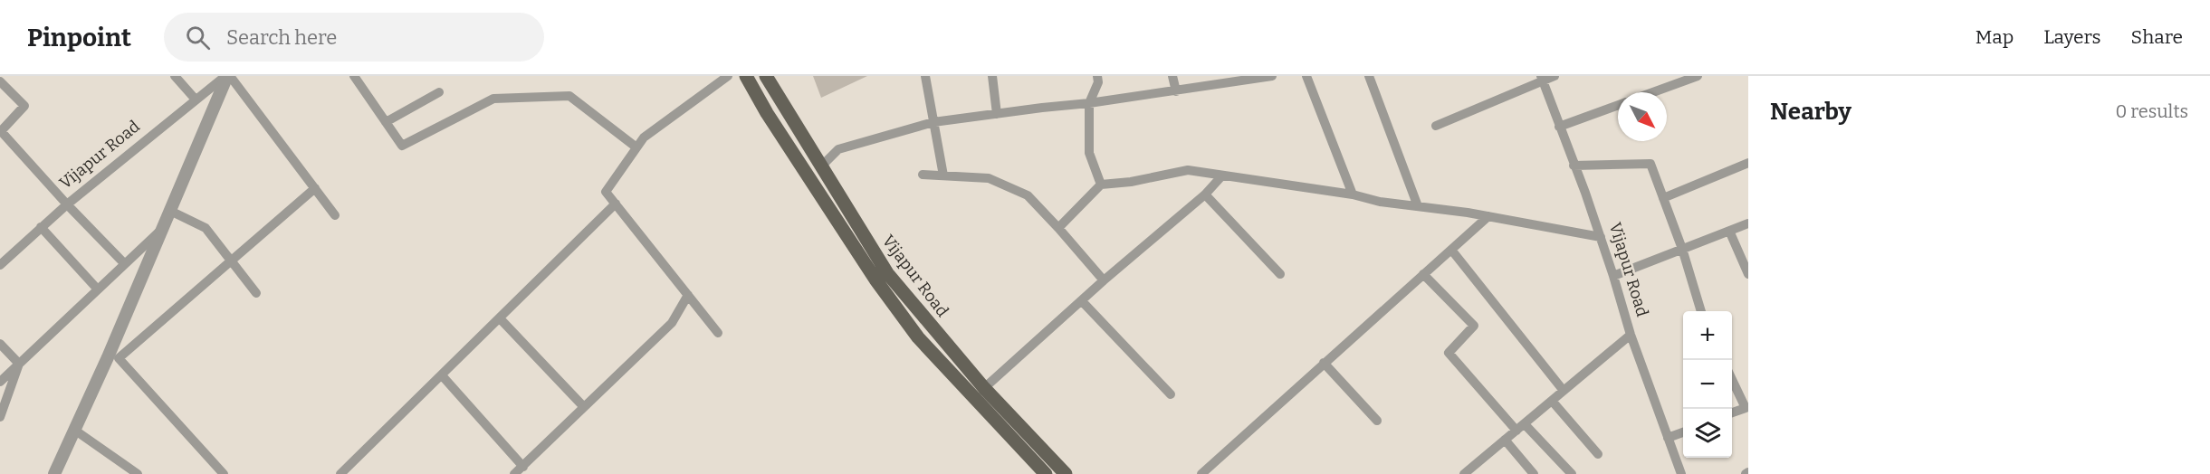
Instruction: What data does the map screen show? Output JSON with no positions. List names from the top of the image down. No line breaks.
{"streets":{"main road":["Vijapur Road"]},"north":"bottom right","page":{"header":"Pinpoint","search":"Search here","nav":["Map","Layers","Share"],"heading":["Nearby","0 results"],"map_buttons":["+","−"]}}
